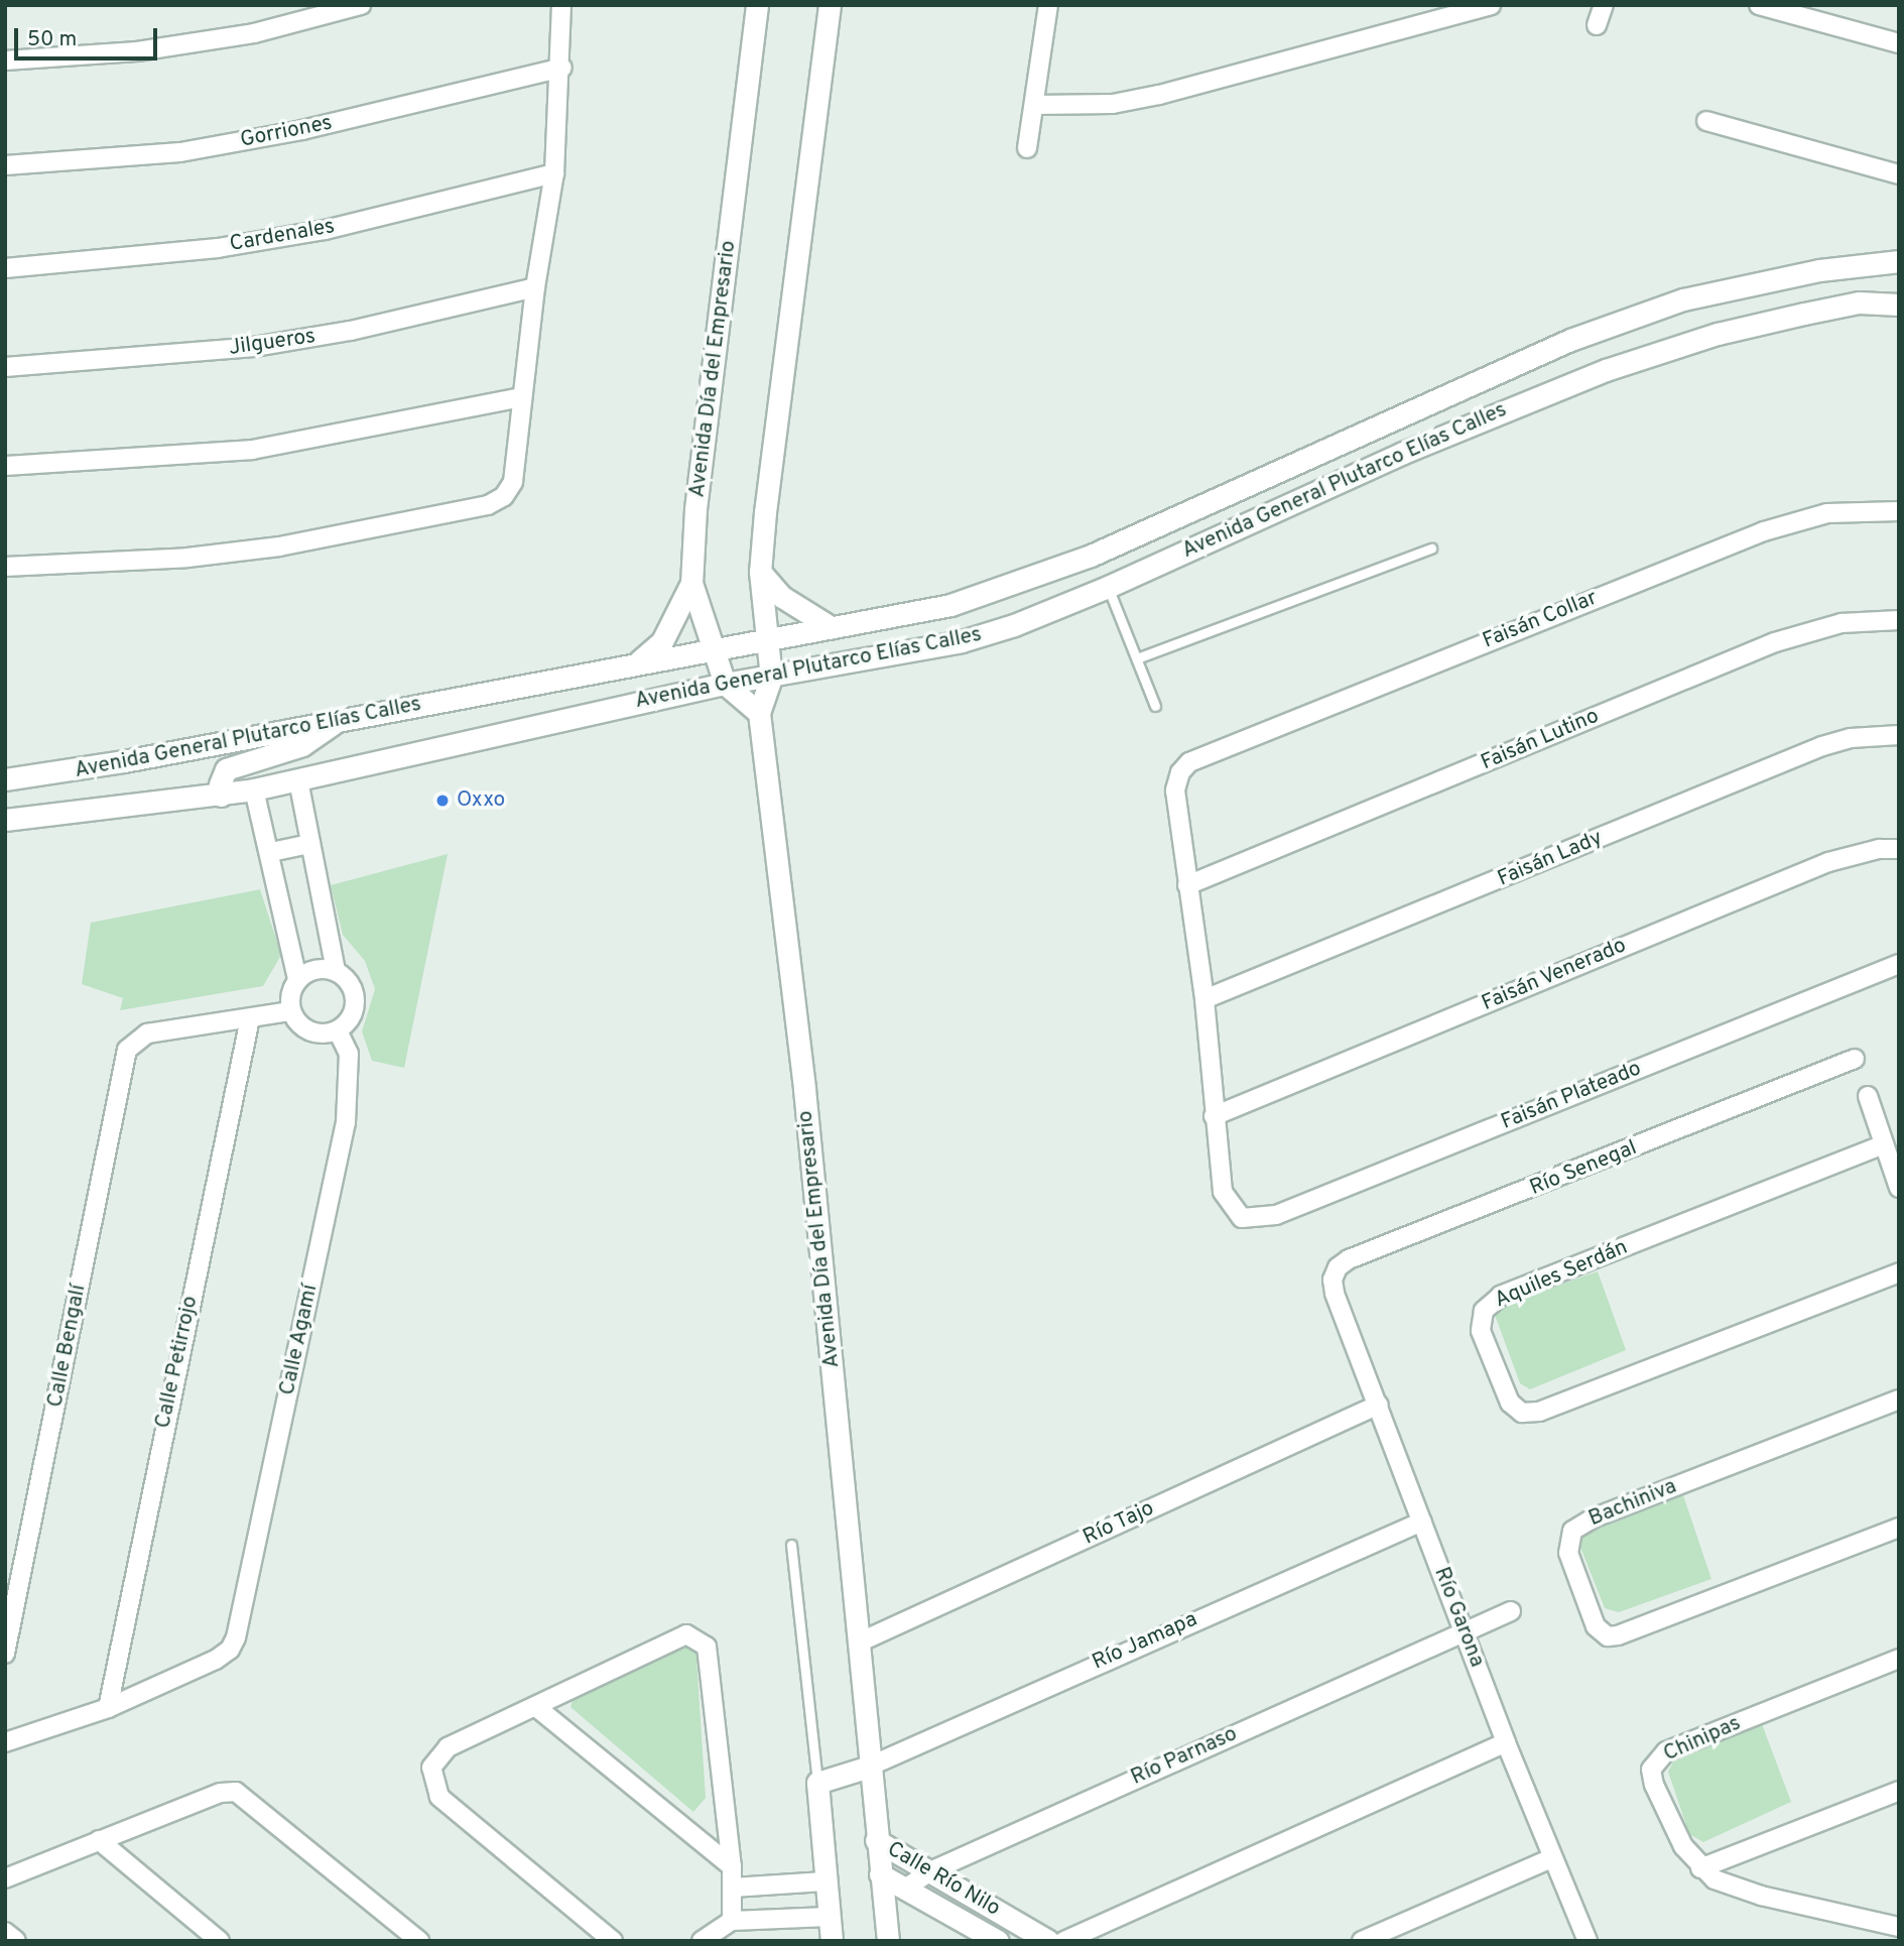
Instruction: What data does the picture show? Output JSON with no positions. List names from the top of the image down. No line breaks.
{"streets":{"street":["Gorriones","Cardenales","Jilgueros","Avenida Día del Empresario","Avenida General Plutarco Elías Calles","Faisán Collar","Faisán Lutino","Faisán Lady","Faisán Venerado","Faisán Plateado","Río Senegal","Aquiles Serdán","Calle Agamí","Calle Bengalí","Calle Petirrojo","Bachiniva","Río Tajo","Río Garona","Río Jamapa","Chinipas","Río Parnaso","Calle Río Nilo"]},"crossings":[["Avenida Día del Empresario","Avenida General Plutarco Elías Calles"],["Avenida Día del Empresario","Río Tajo"],["Avenida Día del Empresario","Río Jamapa"],["Avenida Día del Empresario","Calle Río Nilo"],["Faisán Collar","Faisán Lutino"],["Faisán Venerado","Faisán Plateado"],["Río Senegal","Río Garona"],["Calle Agamí","Calle Petirrojo"],["Calle Bengalí","Calle Petirrojo"],["Río Tajo","Río Garona"],["Río Garona","Río Jamapa"],["Río Garona","Río Parnaso"],["Río Parnaso","Calle Río Nilo"]],"places":["Oxxo"],"scale_bar":"50 m"}
